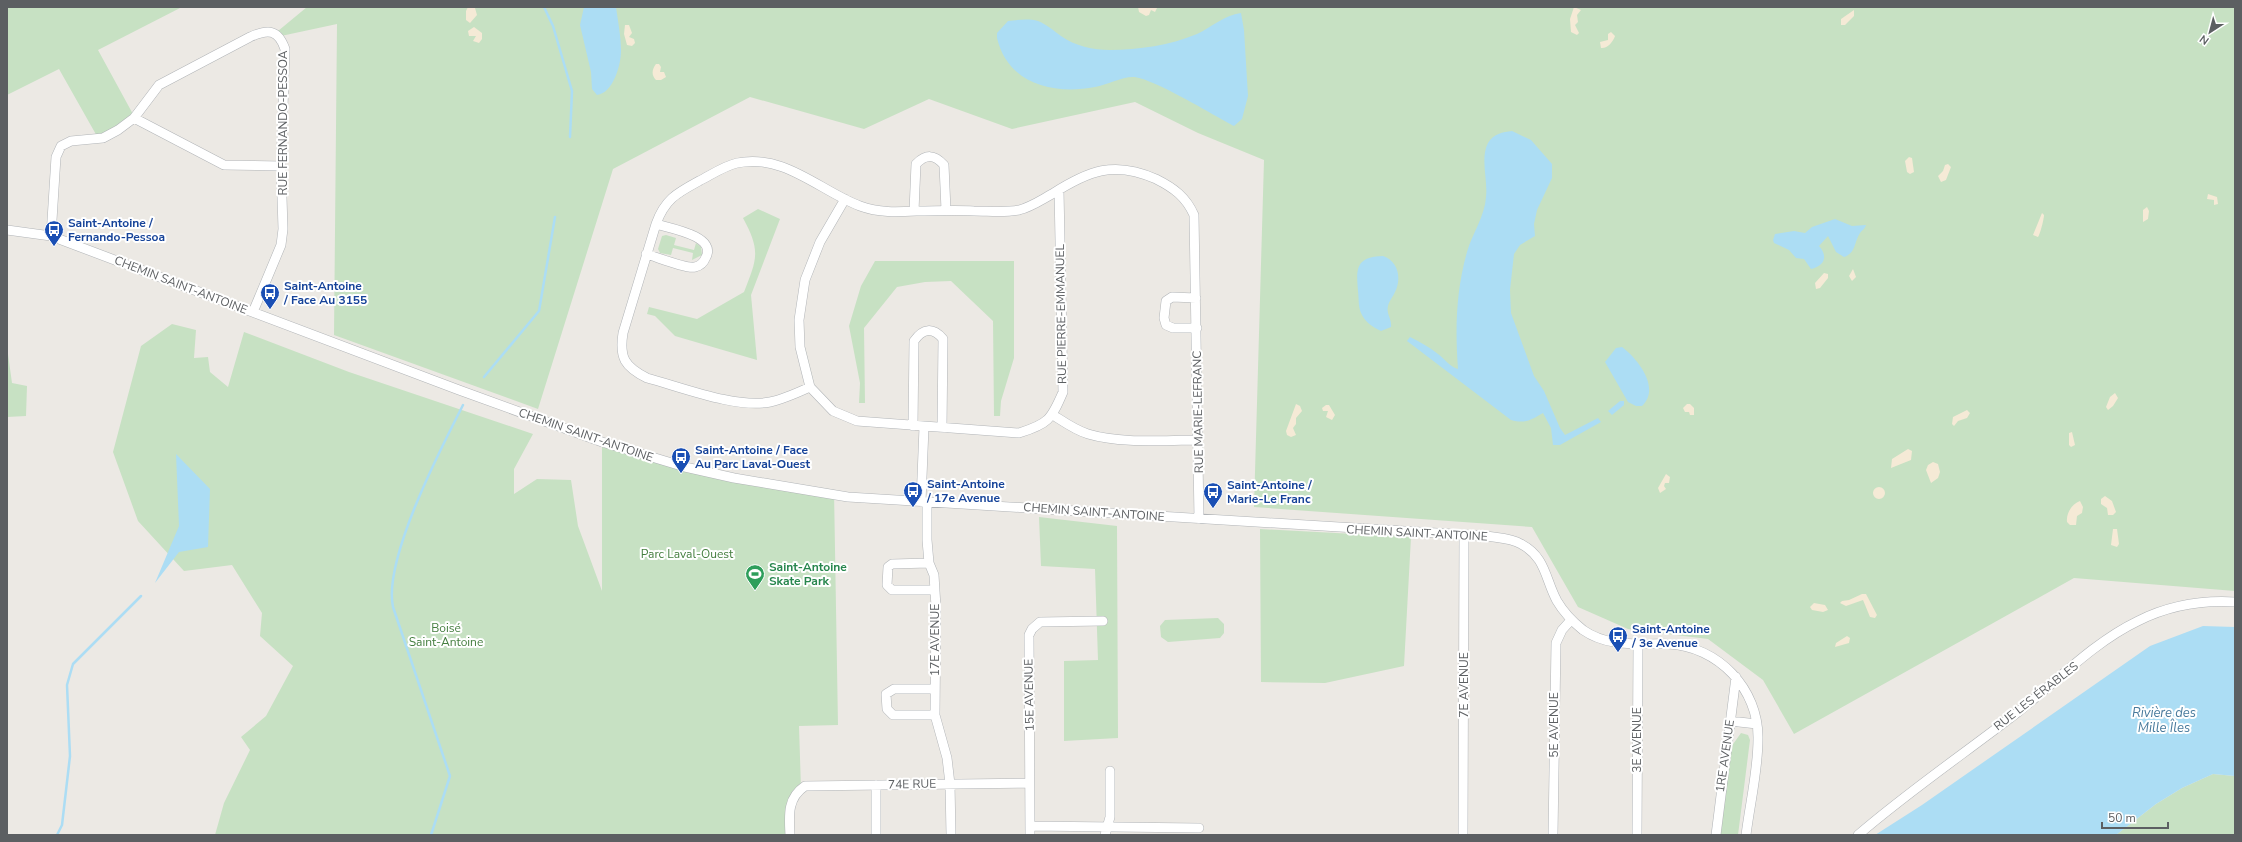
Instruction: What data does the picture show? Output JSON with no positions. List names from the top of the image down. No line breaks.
{"streets":{"street":["RUE FERNANDO-PESSOA","CHEMIN SAINT-ANTOINE","RUE PIERRE-EMMANUEL","RUE MARIE-LEFRANC","17E AVENUE","7E AVENUE","15E AVENUE","RUE LES ÉRABLES","5E AVENUE","3E AVENUE","1RE AVENUE","74E RUE"]},"crossings":[["RUE FERNANDO-PESSOA","CHEMIN SAINT-ANTOINE"],["CHEMIN SAINT-ANTOINE","RUE MARIE-LEFRANC"],["CHEMIN SAINT-ANTOINE","17E AVENUE"],["CHEMIN SAINT-ANTOINE","7E AVENUE"],["CHEMIN SAINT-ANTOINE","5E AVENUE"],["CHEMIN SAINT-ANTOINE","3E AVENUE"],["CHEMIN SAINT-ANTOINE","1RE AVENUE"],["RUE PIERRE-EMMANUEL","RUE MARIE-LEFRANC"],["RUE PIERRE-EMMANUEL","17E AVENUE"],["17E AVENUE","74E RUE"],["15E AVENUE","74E RUE"]],"water":["Rivière des Mille Îles"],"parks":["Parc Laval-Ouest","Boisé Saint-Antoine"],"places":{"bus stop":["Saint-Antoine / Fernando-Pessoa","Saint-Antoine / Face Au 3155","Saint-Antoine / Face Au Parc Laval-Ouest","Saint-Antoine / 17e Avenue","Saint-Antoine / Marie-Le Franc","Saint-Antoine / 3e Avenue"],"sports":["Saint-Antoine Skate Park"]},"scale_bar":"50 m","north":"bottom left"}
